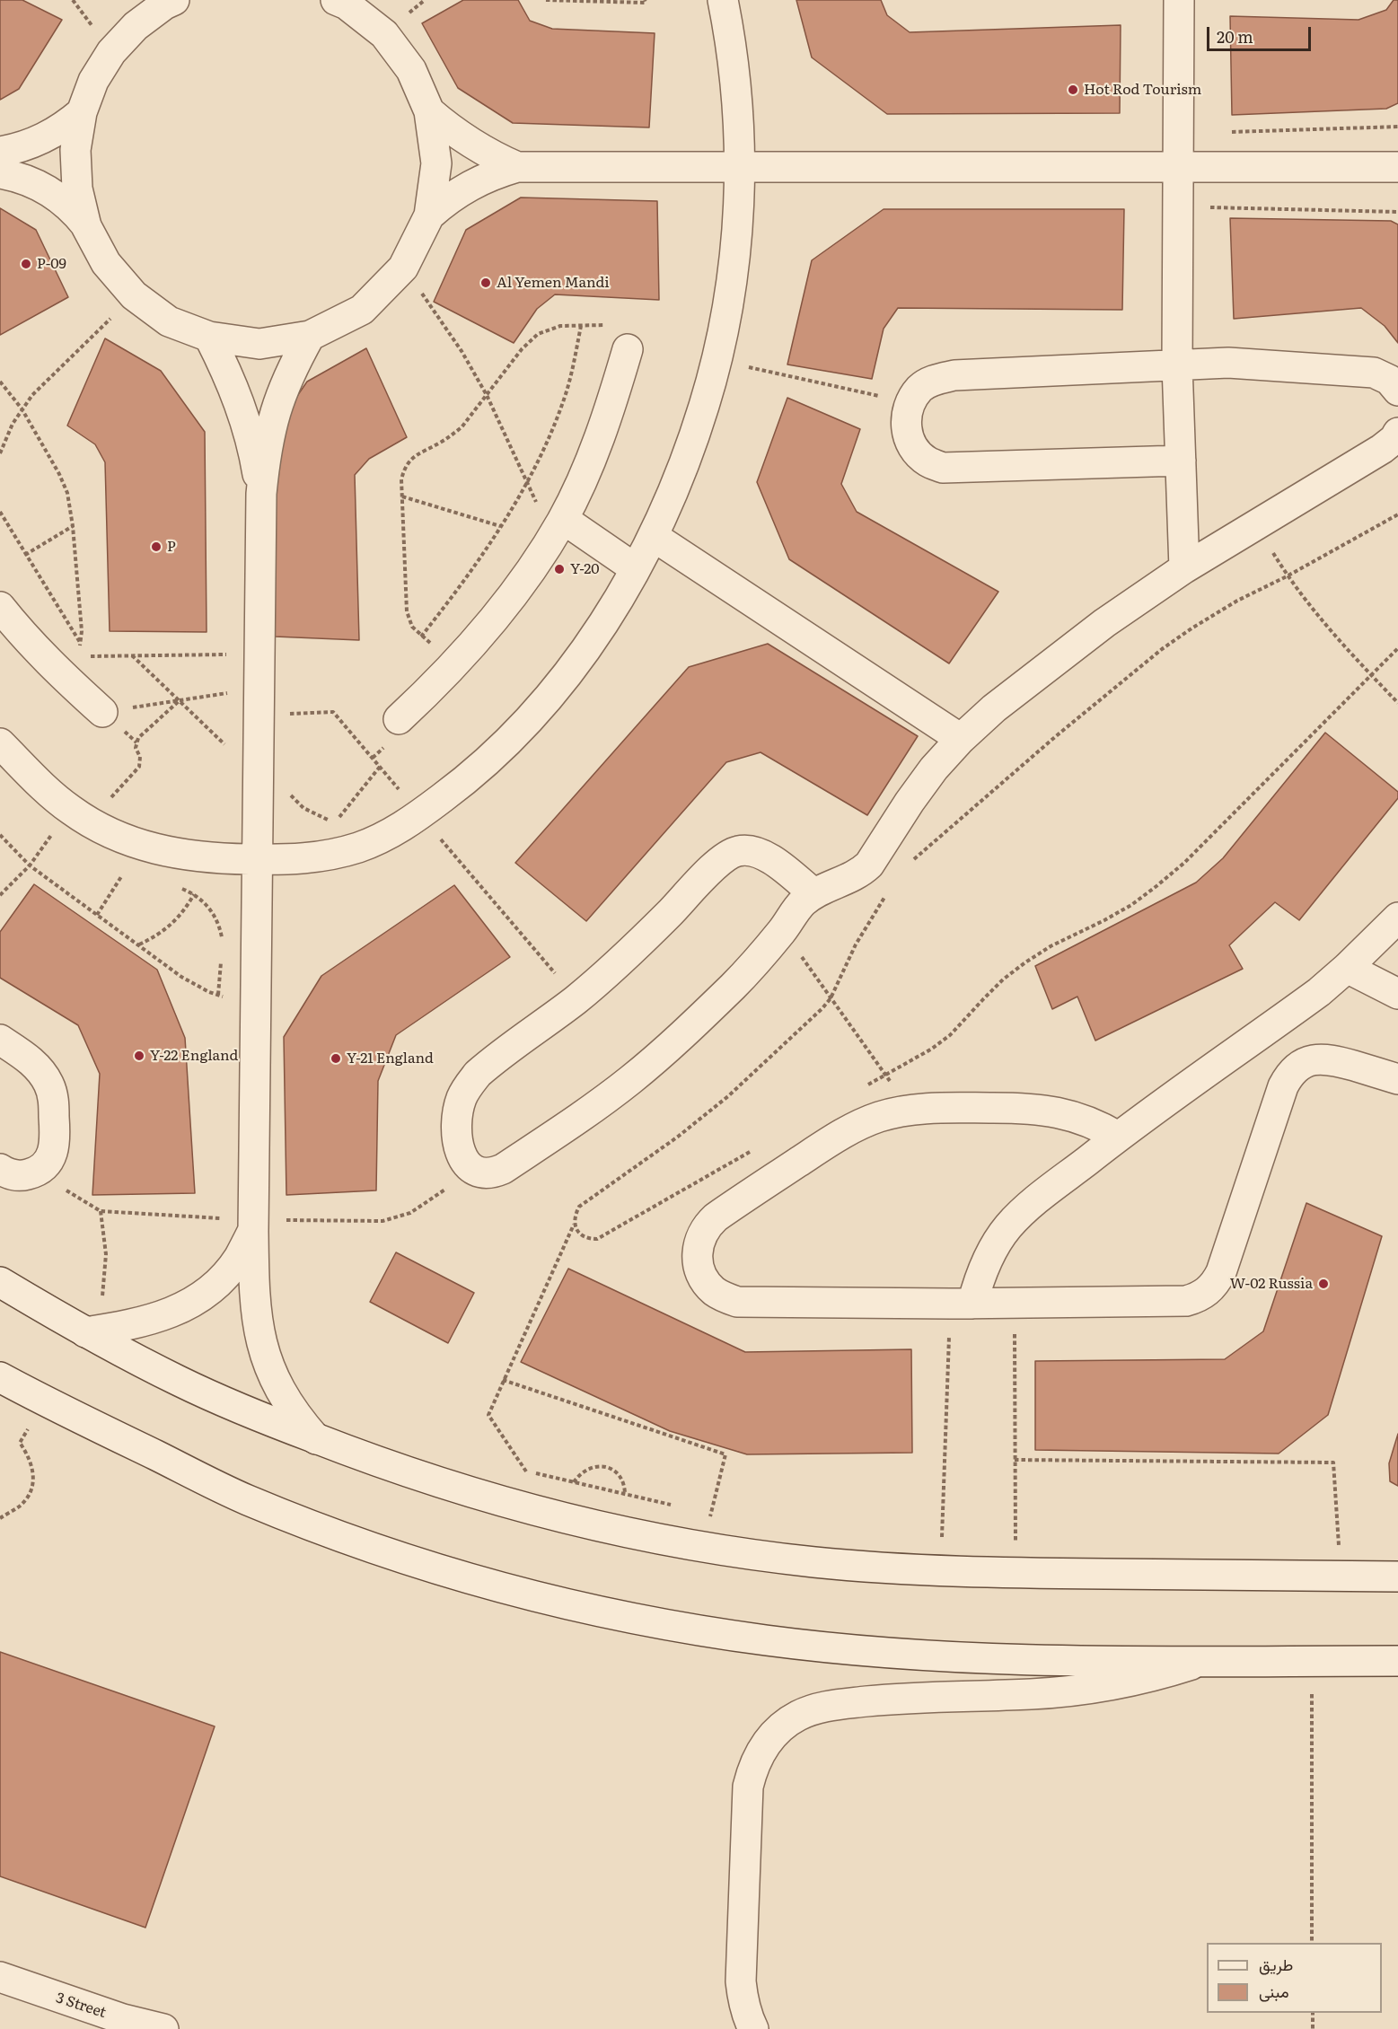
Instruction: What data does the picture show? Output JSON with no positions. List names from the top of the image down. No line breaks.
{"streets":{"street":["3 Street"]},"places":["Hot Rod Tourism","P-09","Al Yemen Mandi","P","Y-20","Y-22 England","Y-21 England","W-02 Russia"],"legend":["طريق","مبنى"],"scale_bar":"20 m"}
